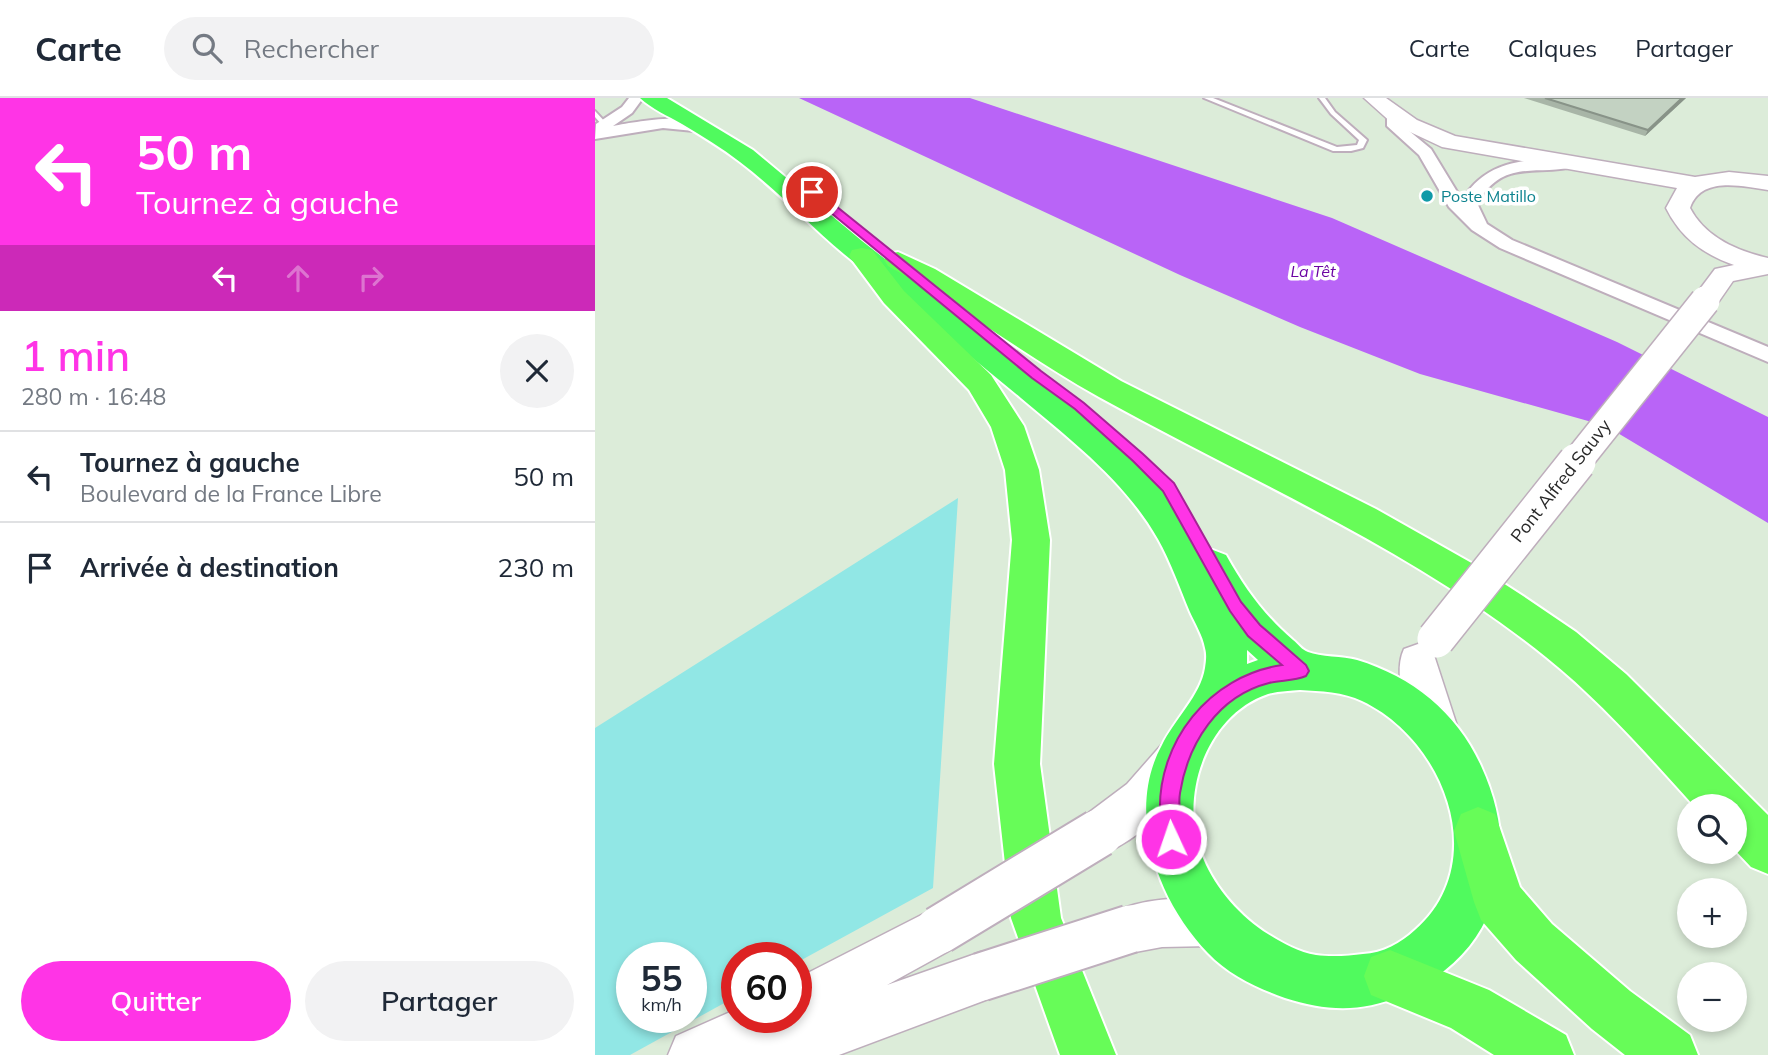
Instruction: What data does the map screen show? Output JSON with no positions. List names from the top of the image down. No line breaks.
{"streets":{"main road":["Pont Alfred Sauvy"]},"water":["La Têt"],"places":["Poste Matillo"],"page":{"header":"Carte","search":"Rechercher","nav":["Carte","Calques","Partager"],"turn":["50 m","Tournez à gauche"],"heading":["1 min","280 m · 16:48"],"list":[{"name":"Tournez à gauche","note":"Boulevard de la France Libre","value":"50 m"},{"name":"Arrivée à destination","value":"230 m"}],"map_buttons":["+","−"],"speed":"55 km/h","limit":"60","buttons":["Quitter","Partager"]}}
